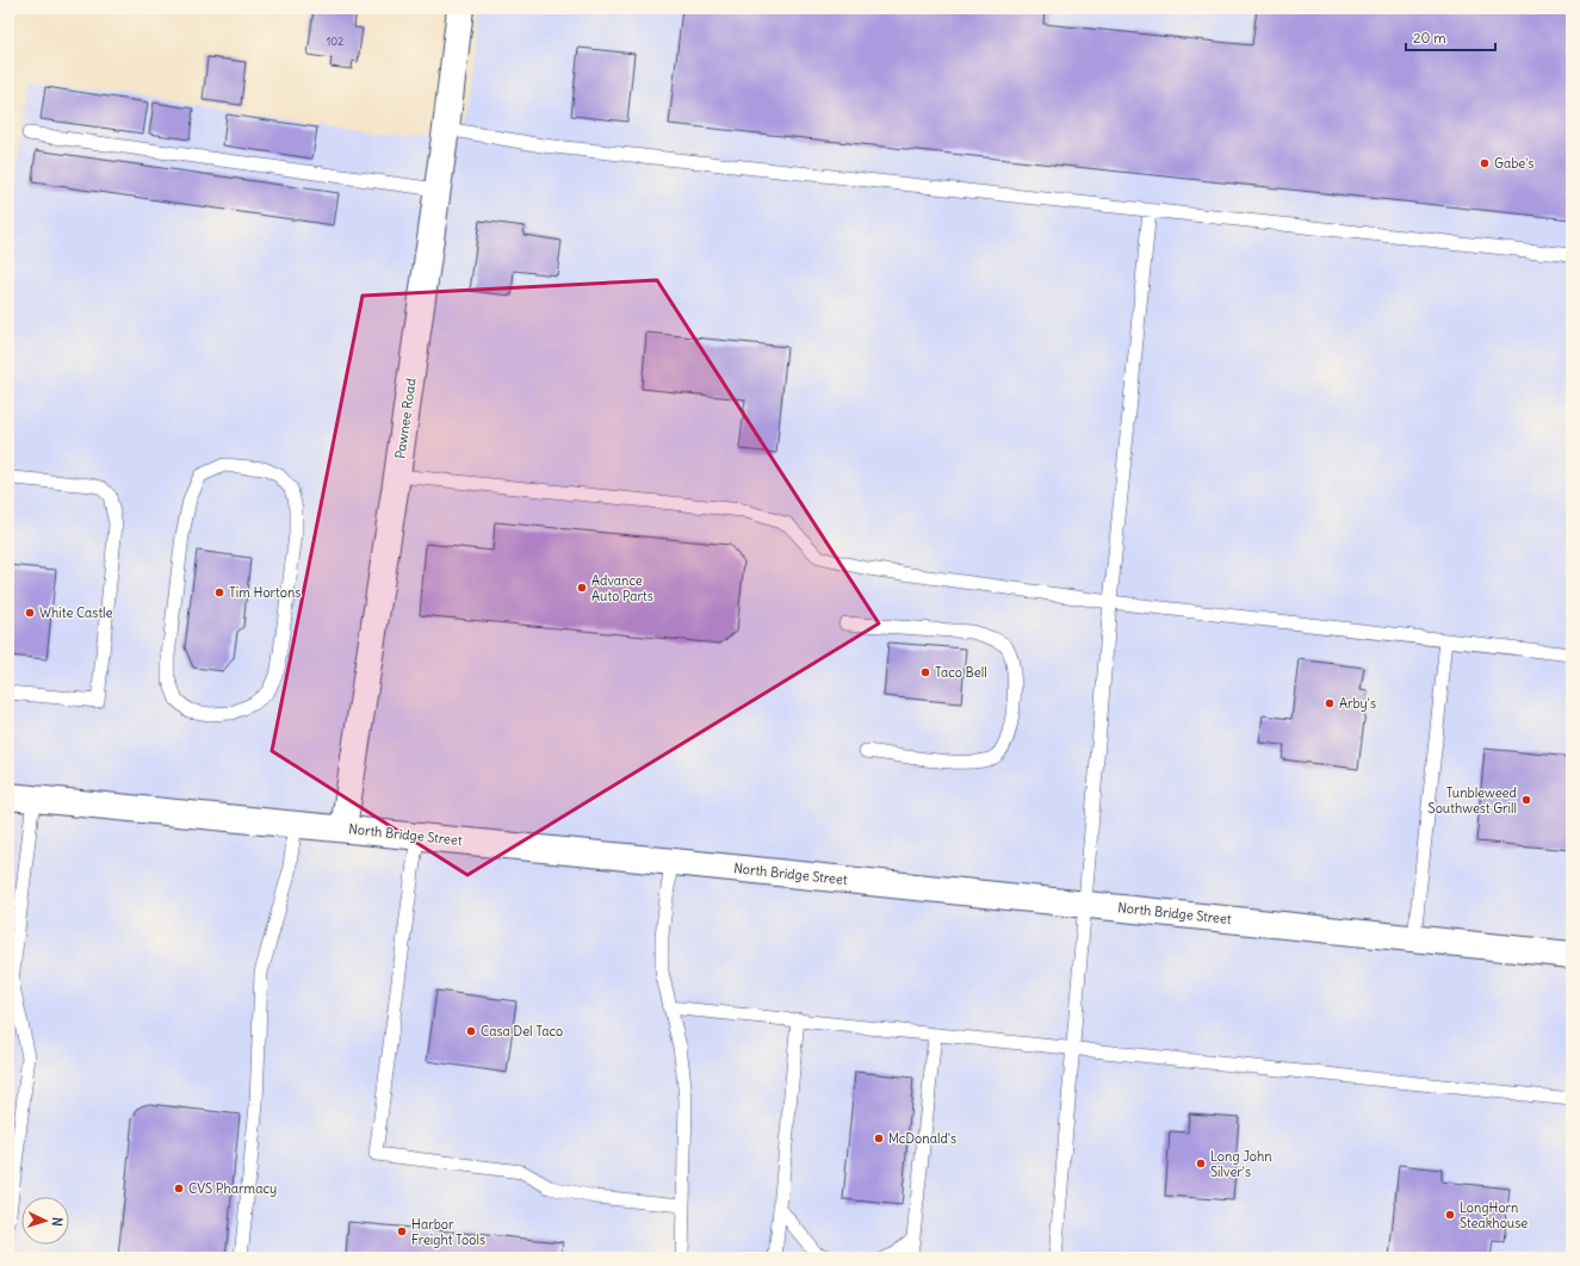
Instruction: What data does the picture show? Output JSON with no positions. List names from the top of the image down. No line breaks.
{"streets":{"main road":["Pawnee Road","North Bridge Street"]},"crossings":[["Pawnee Road","North Bridge Street"]],"places":["Gabe's","Advance Auto Parts","Tim Hortons","White Castle","Taco Bell","Arby's","Tunbleweed Southwest Grill","Casa Del Taco","McDonald's","Long John Silver's","CVS Pharmacy","LongHorn Steakhouse","Harbor Freight Tools"],"house_numbers":["102"],"scale_bar":"20 m","north":"right"}
